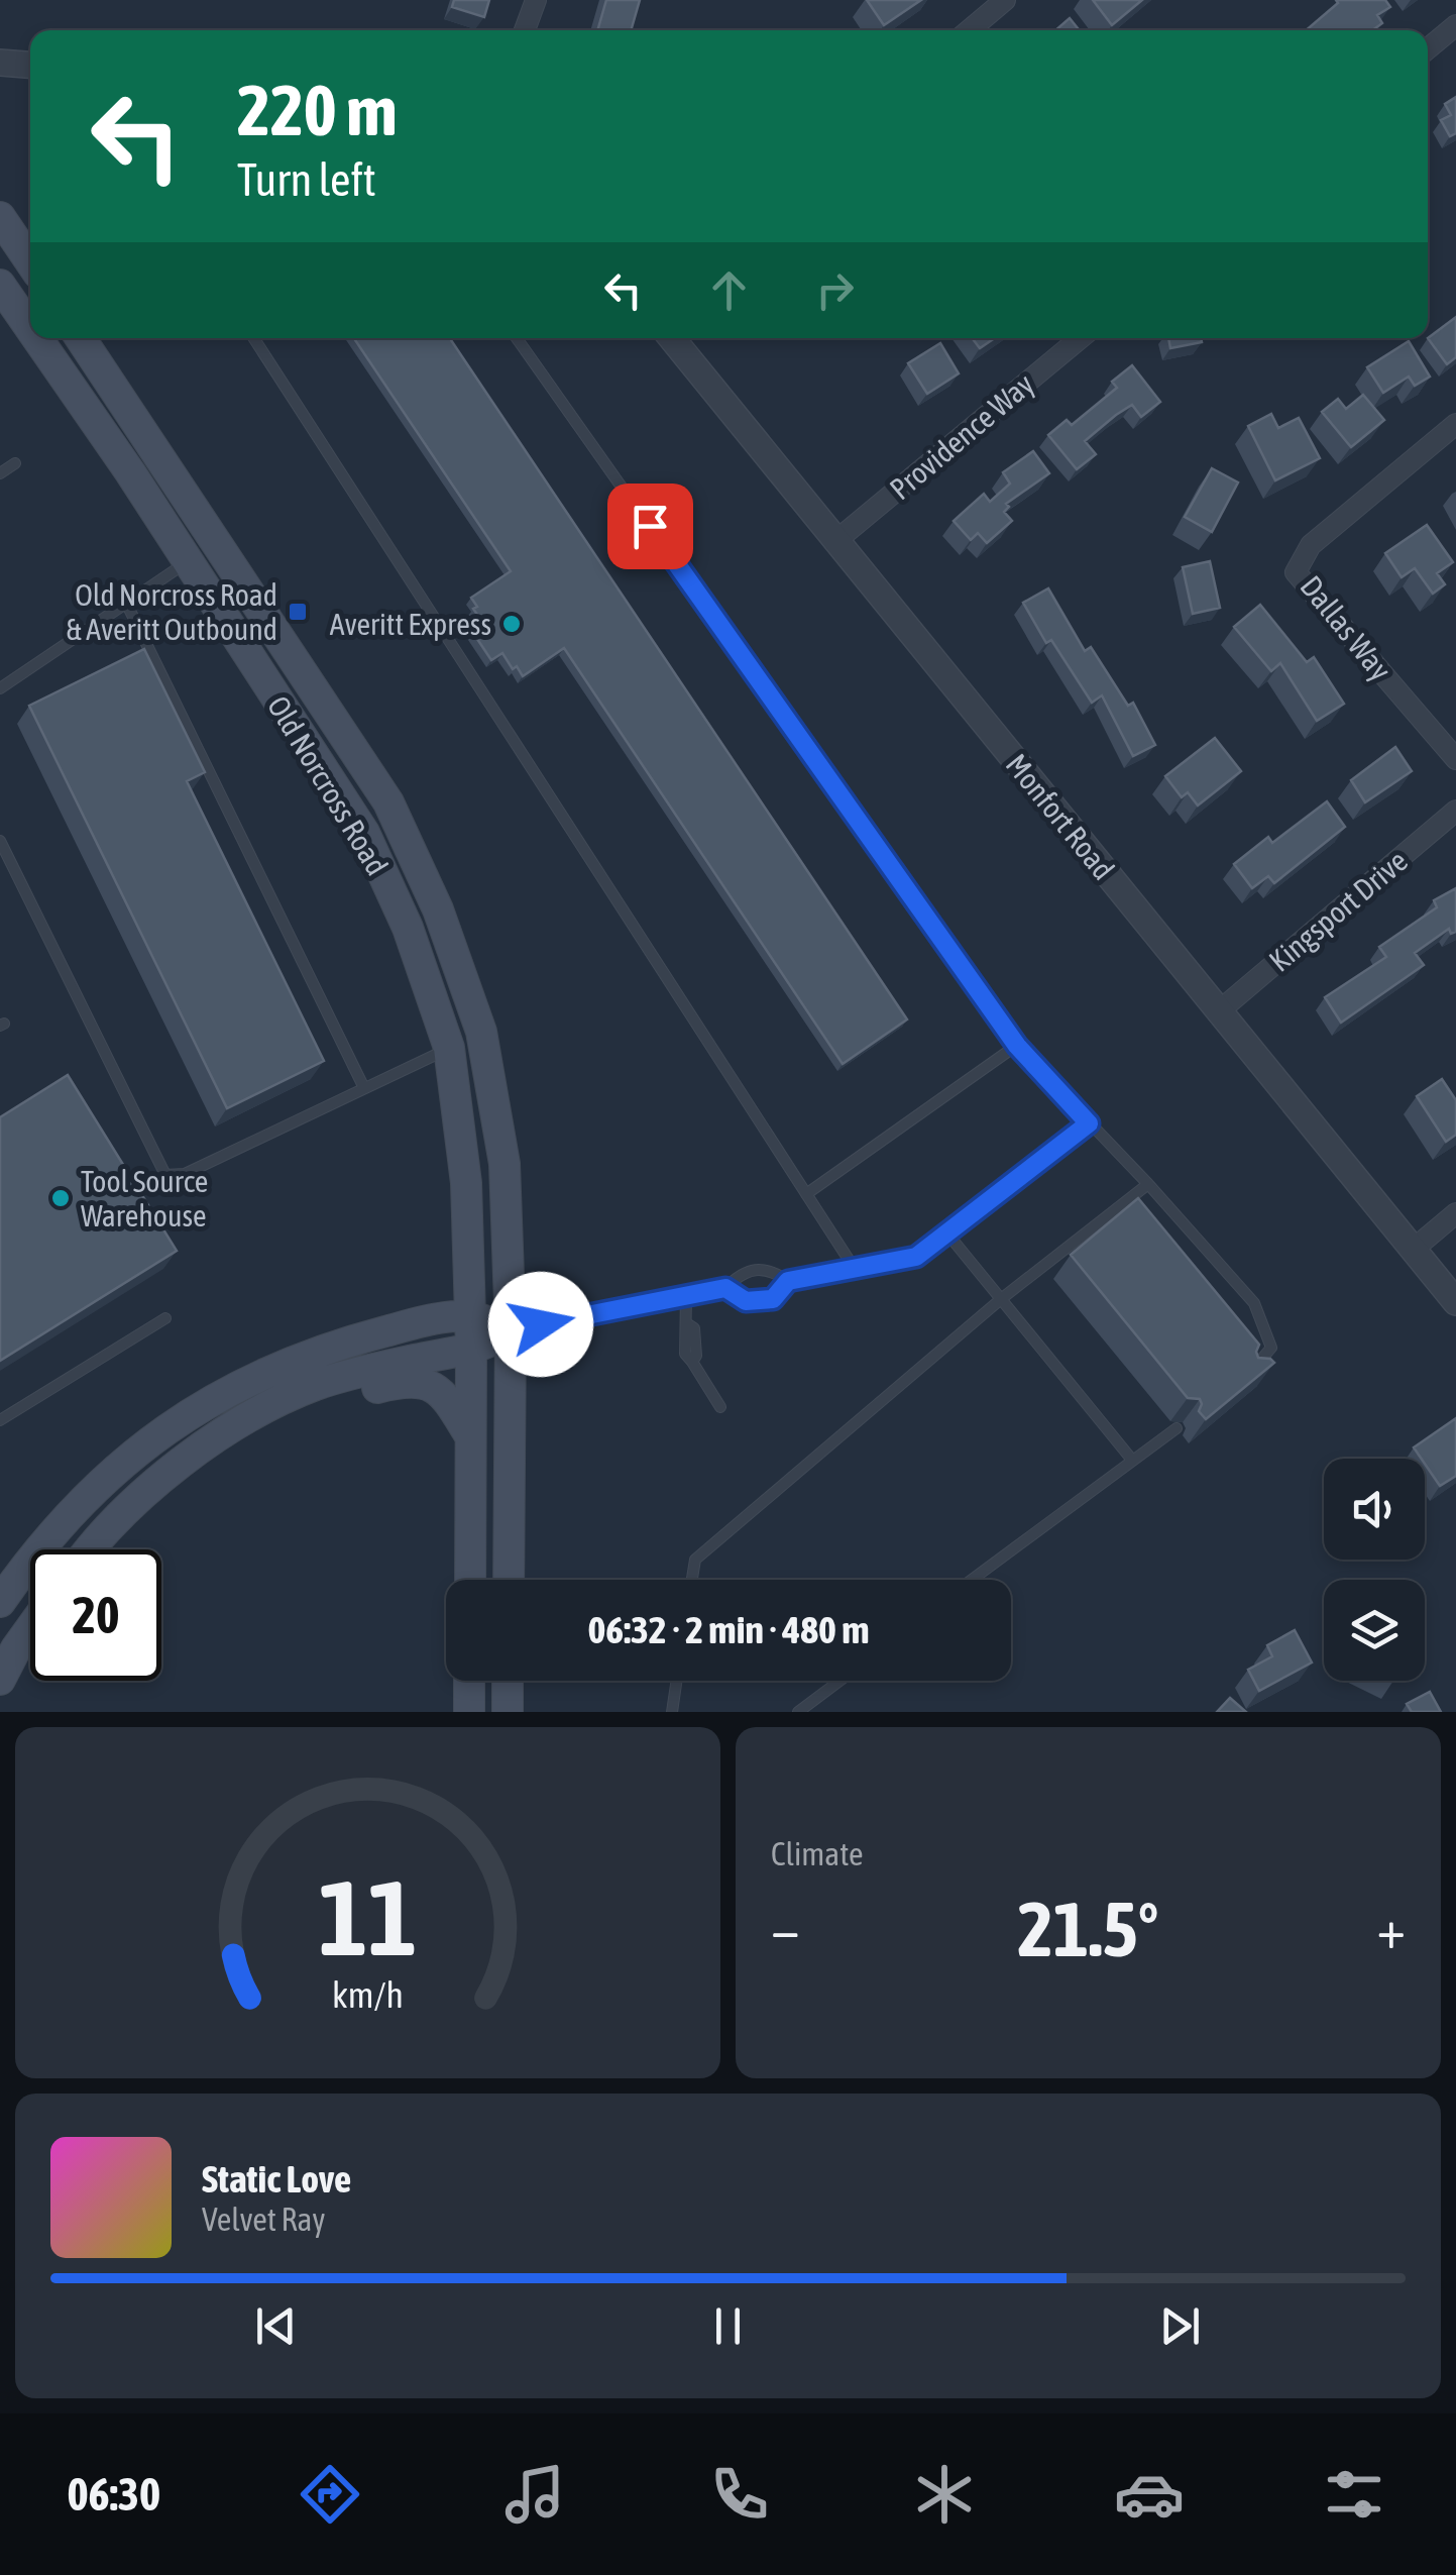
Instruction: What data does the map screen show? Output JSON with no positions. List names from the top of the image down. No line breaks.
{"streets":{"main road":["Old Norcross Road"],"street":["Providence Way","Dallas Way","Monfort Road","Kingsport Drive"]},"crossings":[["Providence Way","Monfort Road"],["Monfort Road","Kingsport Drive"]],"places":{"transit":["Old Norcross Road & Averitt Outbound"],"other":["Averitt Express","Tool Source Warehouse"]},"page":{"turn":["220 m","Turn left"],"limit":"20","trip":"06:32 · 2 min · 480 m","tile":"Climate","heat":["−","21.5°","+"],"song":["Static Love","Velvet Ray"],"tabs":"06:30","gauge":["11","km/h"]}}
